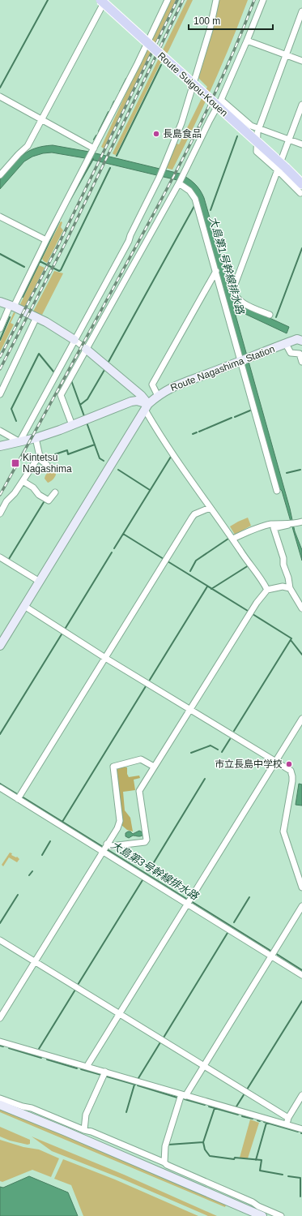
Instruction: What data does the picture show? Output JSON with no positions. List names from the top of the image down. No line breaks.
{"streets":{"main road":["Route Suigou-Kouen"],"street":["Route Nagashima Station"]},"water":["大島第1号幹線排水路","大島第3号幹線排水路"],"places":{"other":["長島食品","市立長島中学校"],"transit":["Kintetsu Nagashima"]},"scale_bar":"100 m"}
